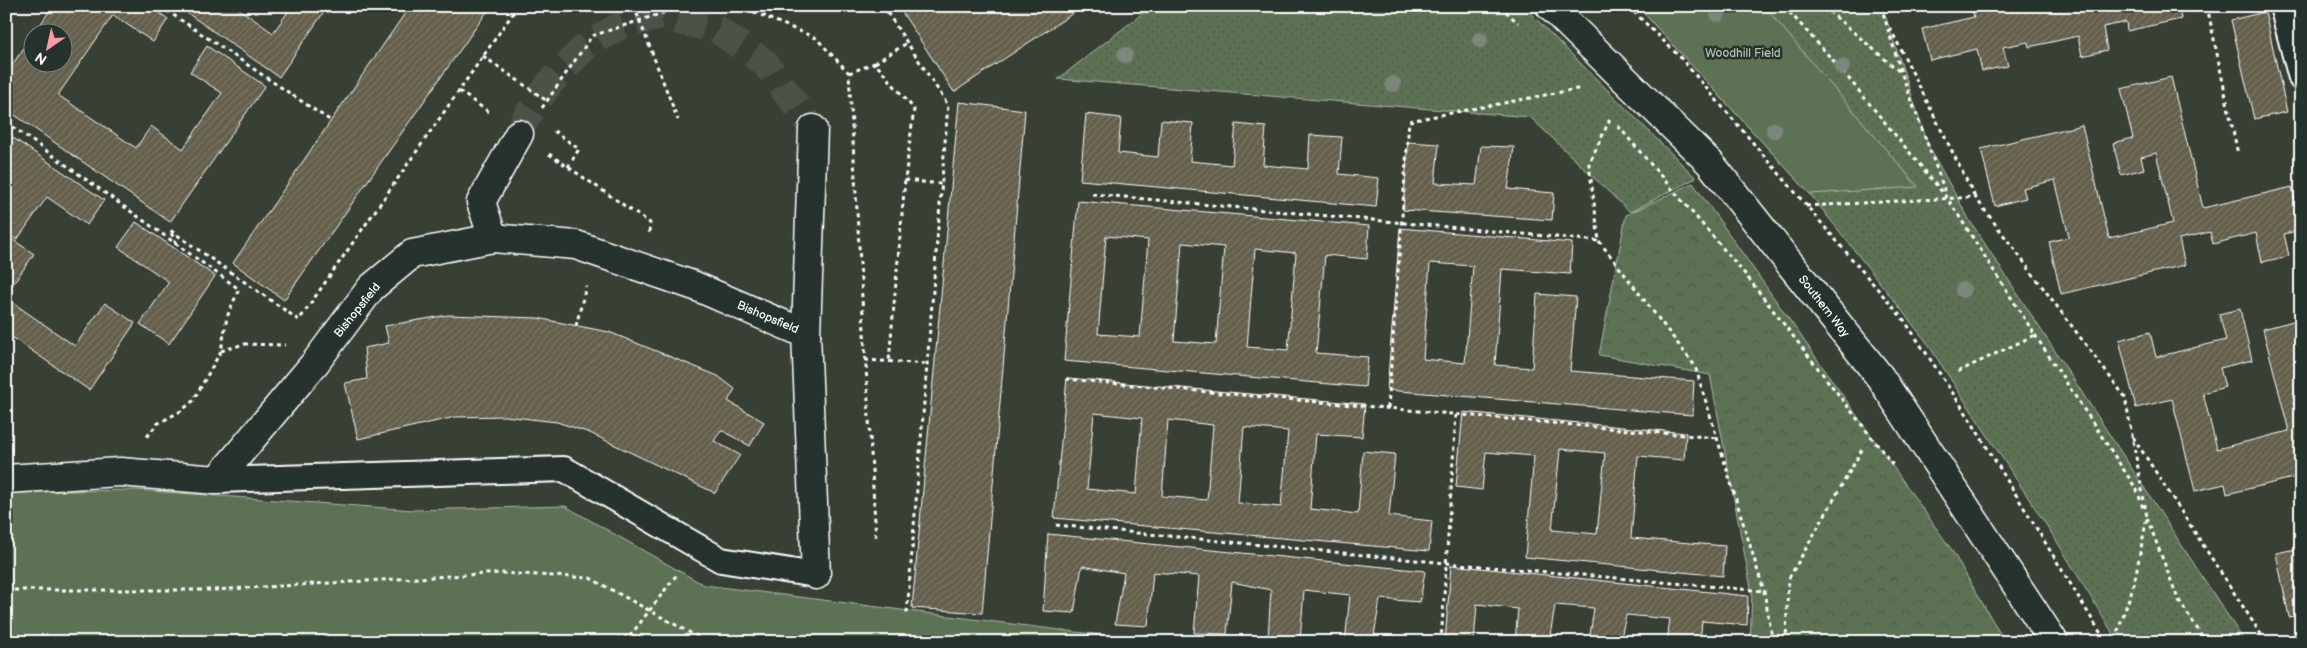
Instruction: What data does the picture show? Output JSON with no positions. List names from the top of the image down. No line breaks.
{"streets":{"street":["Southern Way","Bishopsfield"]},"parks":["Woodhill Field"],"north":"bottom left"}
